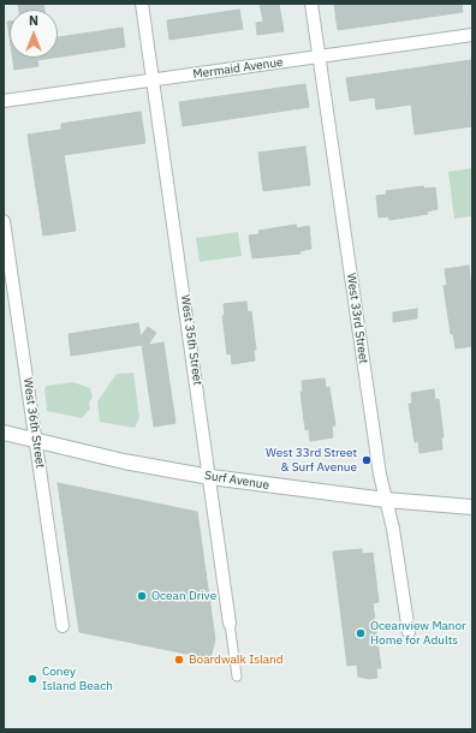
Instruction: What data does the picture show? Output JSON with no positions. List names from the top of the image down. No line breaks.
{"streets":{"main road":["Surf Avenue"],"street":["Mermaid Avenue","West 33rd Street","West 35th Street","West 36th Street"]},"crossings":[["Mermaid Avenue","West 33rd Street"],["Mermaid Avenue","West 35th Street"],["West 33rd Street","Surf Avenue"],["West 35th Street","Surf Avenue"],["West 36th Street","Surf Avenue"]],"places":["West 33rd Street & Surf Avenue","Ocean Drive","Oceanview Manor Home for Adults","Boardwalk Island","Coney Island Beach"],"north":"top"}
